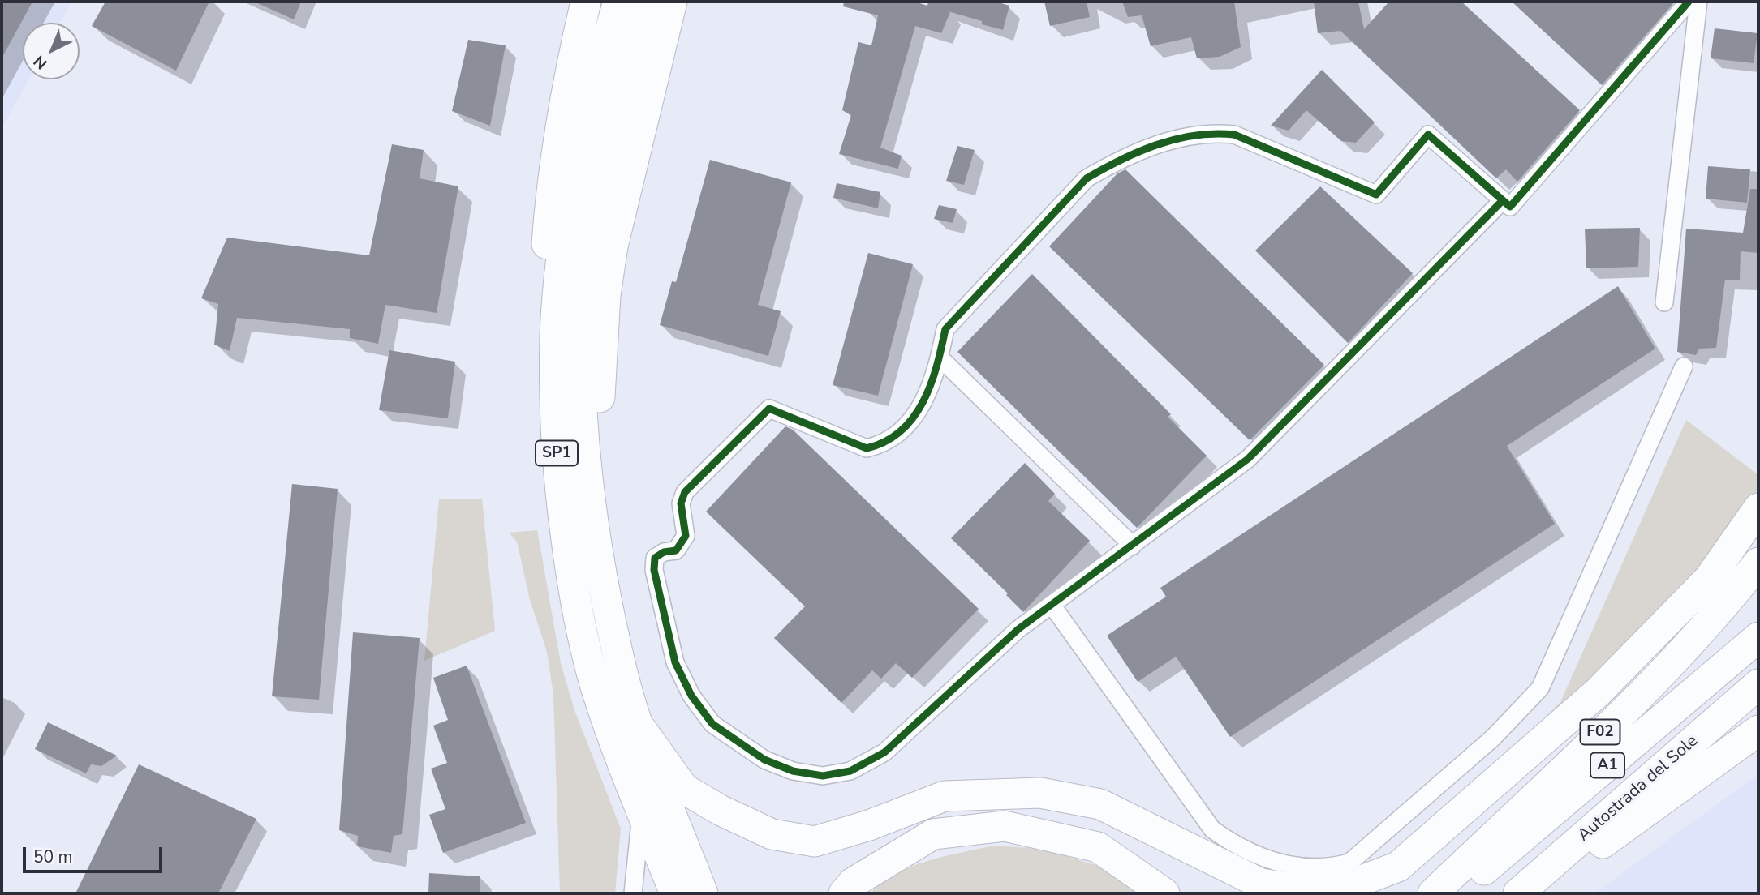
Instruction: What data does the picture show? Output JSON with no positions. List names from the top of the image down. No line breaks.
{"streets":{"highway":["SP1","F02","A1","Autostrada del Sole"]},"scale_bar":"50 m","north":"bottom left"}
